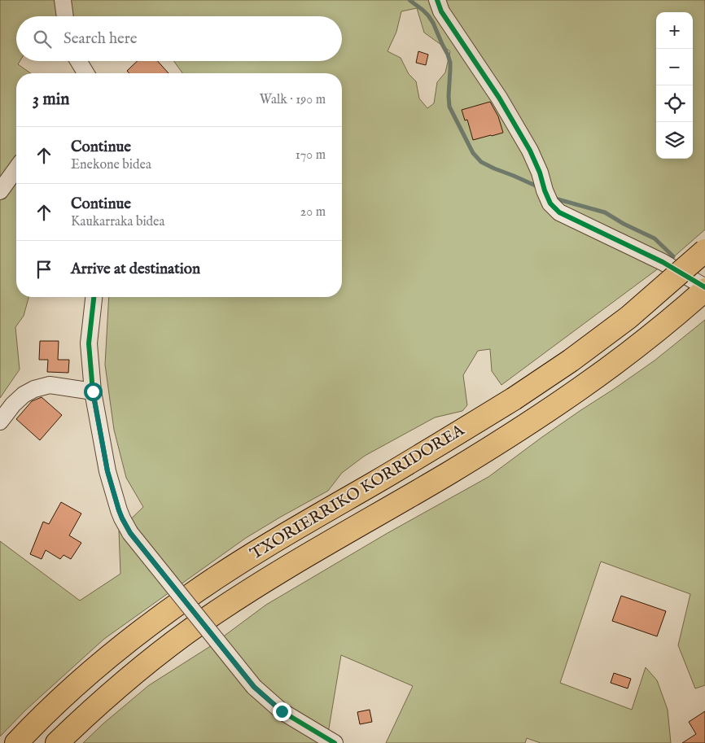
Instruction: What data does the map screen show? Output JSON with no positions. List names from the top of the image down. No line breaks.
{"streets":{"highway":["TXORIERRIKO KORRIDOREA"]},"page":{"map_buttons":["+","−"],"search":"Search here","heading":["3 min","Walk · 190 m"],"list":[["Continue","Enekone bidea","170 m"],["Continue","Kaukarraka bidea","20 m"],"Arrive at destination"]}}
